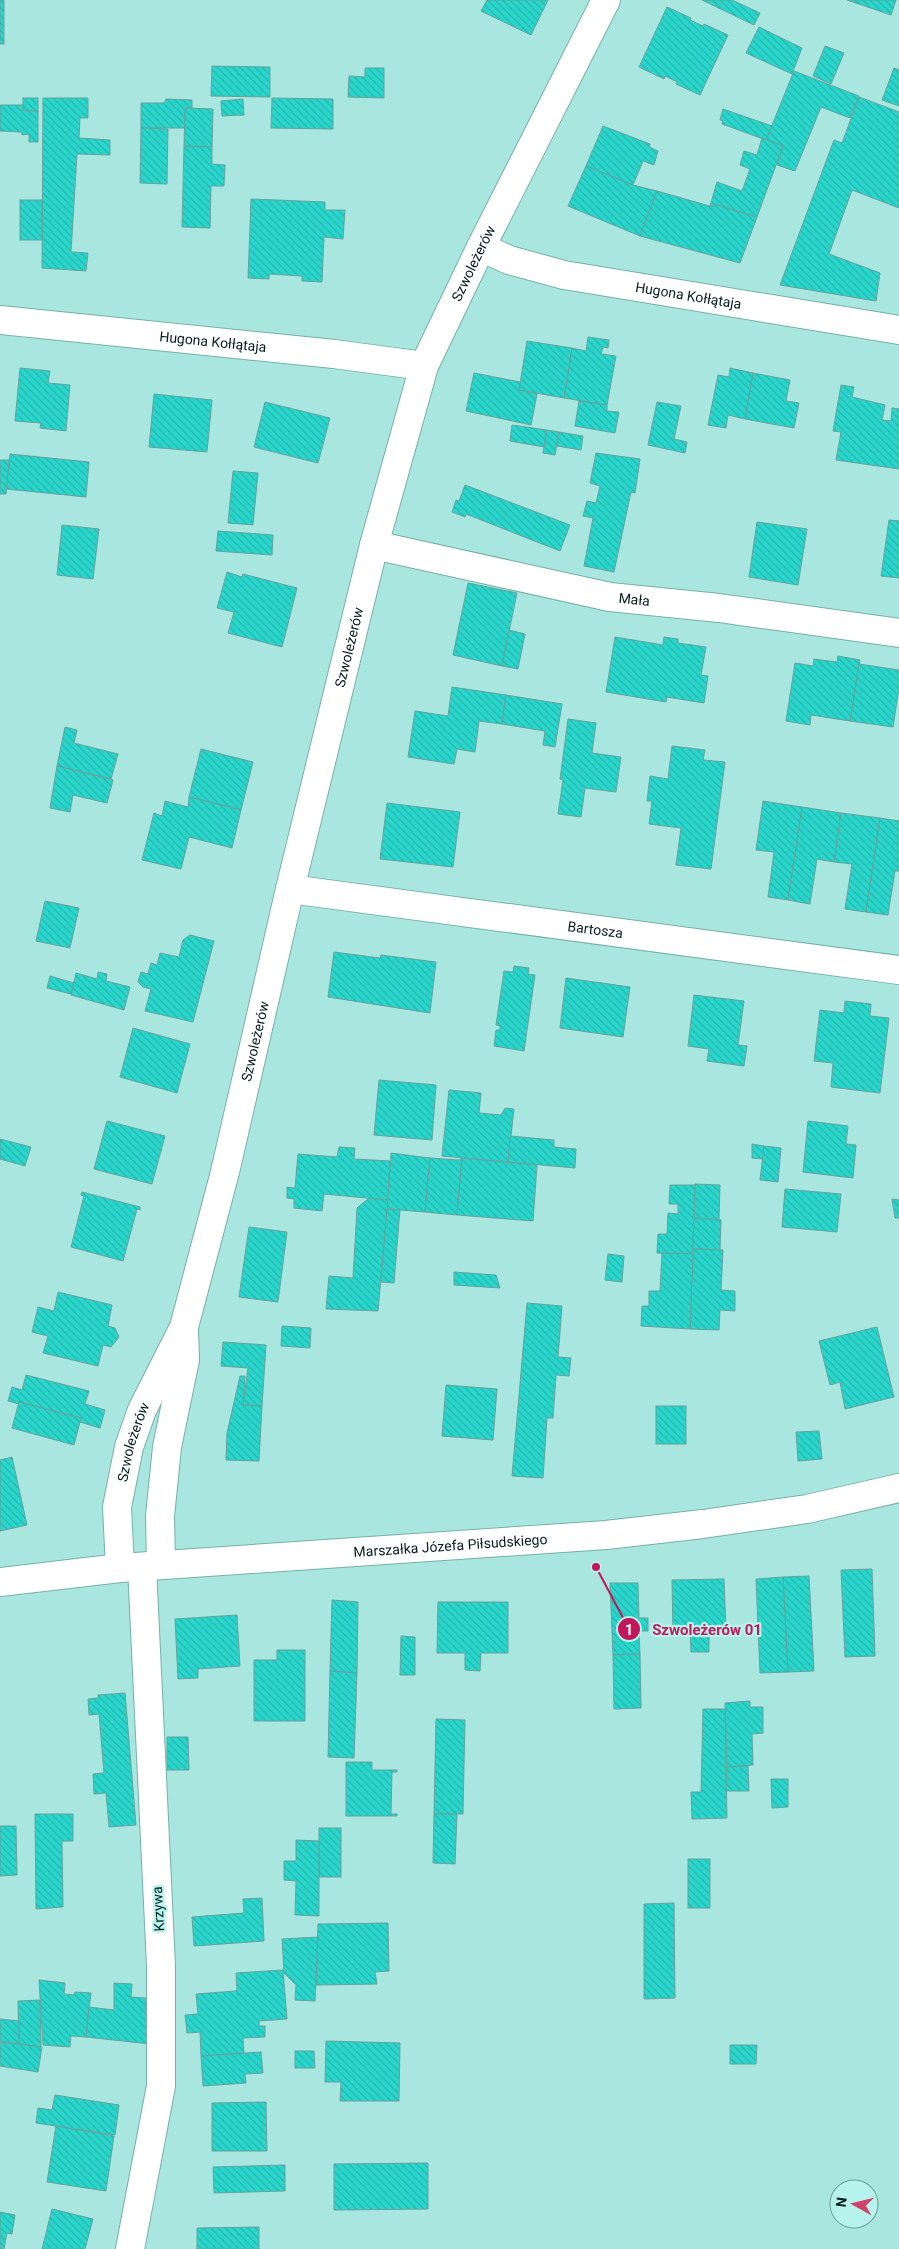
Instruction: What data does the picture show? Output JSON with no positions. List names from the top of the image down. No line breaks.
{"streets":{"street":["Szwoleżerów","Hugona Kołłątaja","Mała","Bartosza","Marszałka Józefa Piłsudskiego","Krzywa"]},"crossings":[["Szwoleżerów","Hugona Kołłątaja"],["Szwoleżerów","Mała"],["Szwoleżerów","Bartosza"],["Szwoleżerów","Marszałka Józefa Piłsudskiego"],["Szwoleżerów","Krzywa"],["Marszałka Józefa Piłsudskiego","Krzywa"]],"places":["Szwoleżerów 01"],"north":"left"}
